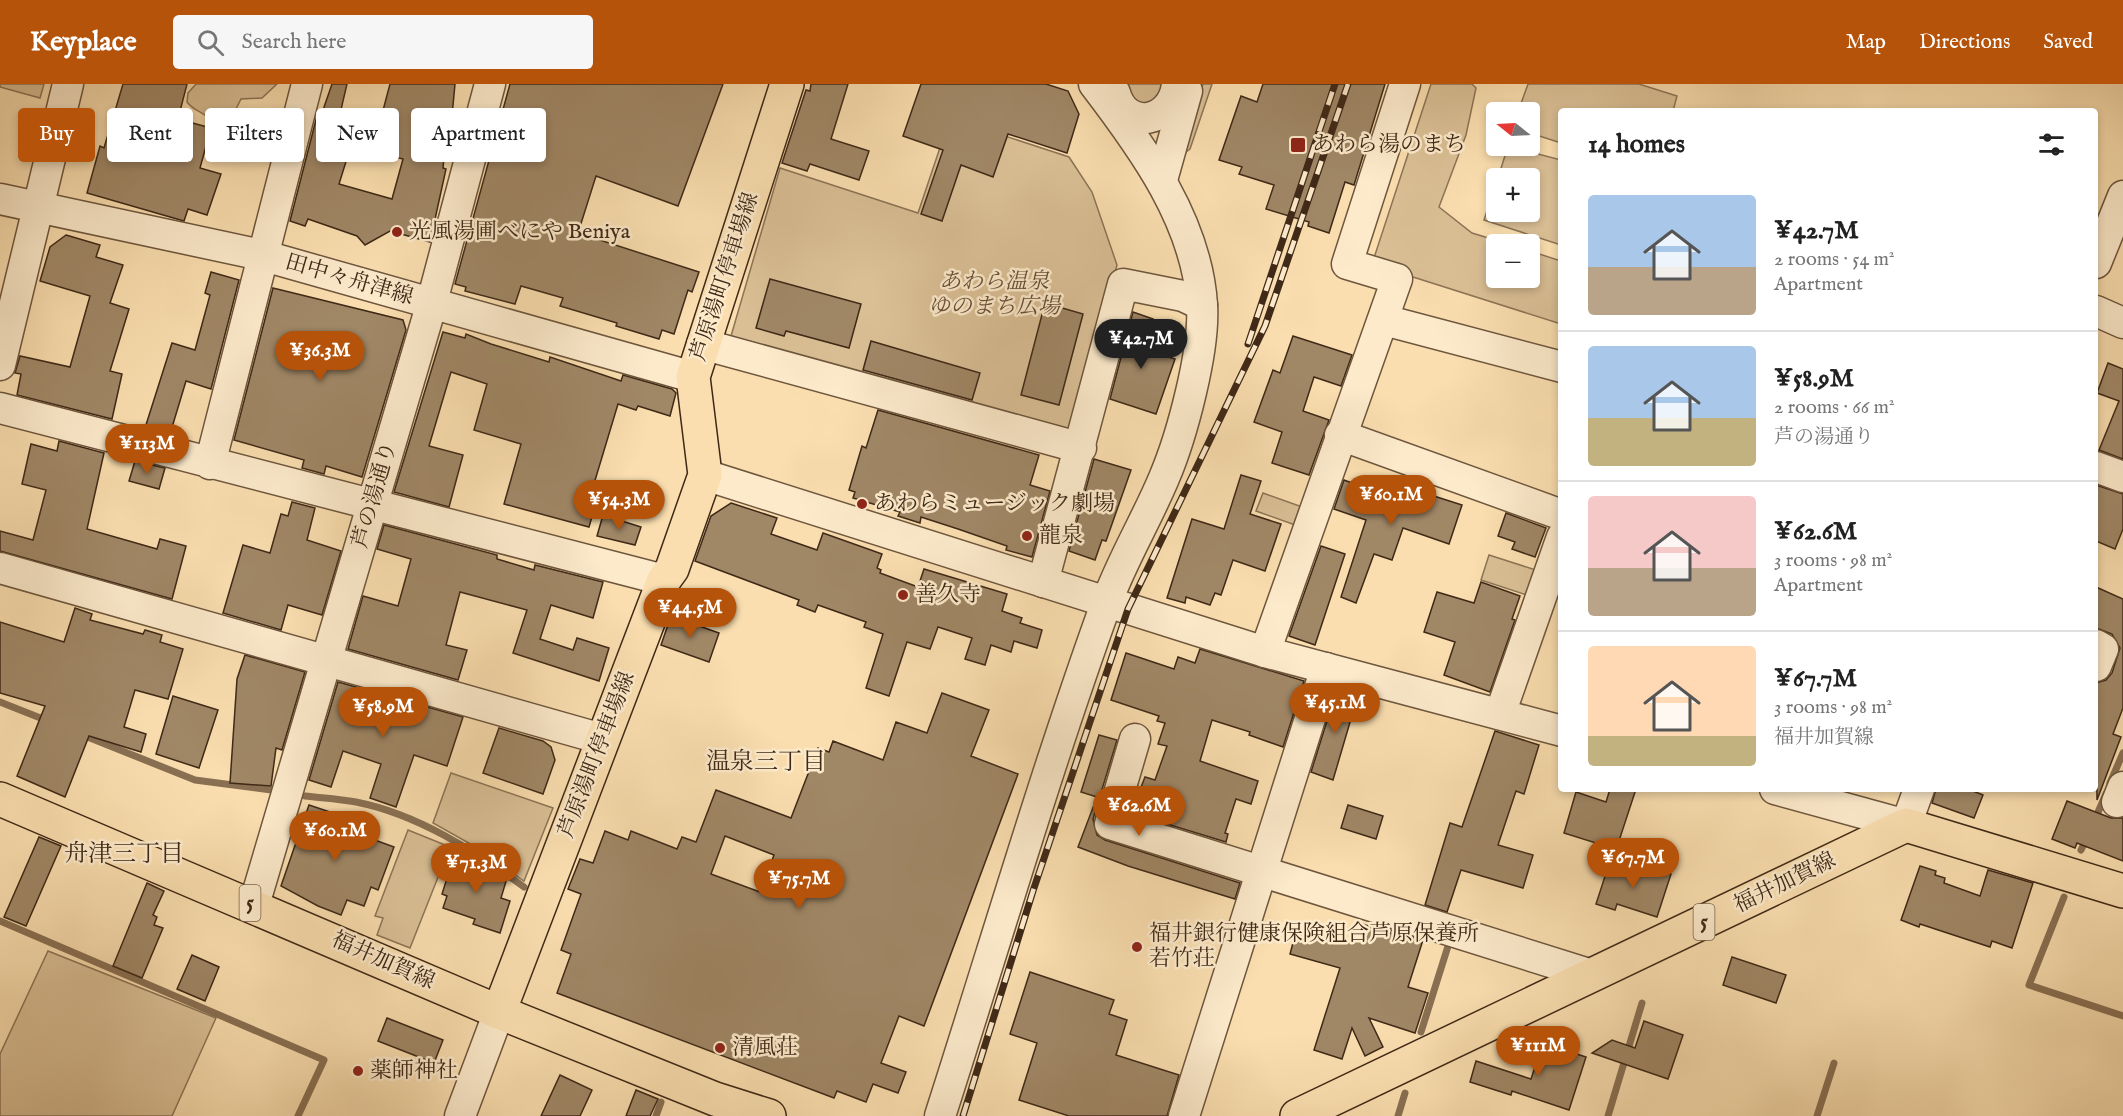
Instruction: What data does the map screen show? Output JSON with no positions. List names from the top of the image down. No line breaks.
{"streets":{"main road":["芦原湯町停車場線","福井加賀線","5"],"street":["田中々舟津線","芦の湯通り"]},"crossings":[["芦原湯町停車場線","田中々舟津線"],["芦原湯町停車場線","福井加賀線"],["田中々舟津線","芦の湯通り"],["芦の湯通り","福井加賀線"]],"districts":["温泉三丁目","舟津三丁目"],"parks":["あわら温泉 ゆのまち広場"],"places":{"transit":["あわら湯のまち"],"other":["光風湯圃べにや Beniya","あわらミュージック劇場","龍泉","善久寺","福井銀行健康保険組合芦原保養所 若竹荘","清風荘","薬師神社"]},"north":"left","page":{"header":"Keyplace","search":"Search here","nav":["Map","Directions","Saved"],"map_buttons":["+","−"],"chip":["Buy","Rent","Filters","New","Apartment"],"heading":"14 homes","list":[{"name":"¥42.7M","note":"2 rooms · 54 m² · Apartment"},{"name":"¥58.9M","note":"2 rooms · 66 m² · 芦の湯通り"},{"name":"¥62.6M","note":"3 rooms · 98 m² · Apartment"},{"name":"¥67.7M","note":"3 rooms · 98 m² · 福井加賀線"}],"price":["¥42.7M","¥36.3M","¥113M","¥60.1M","¥54.3M","¥44.5M","¥45.1M","¥58.9M","¥62.6M","¥60.1M","¥67.7M","¥71.3M","¥75.7M","¥111M"]}}
